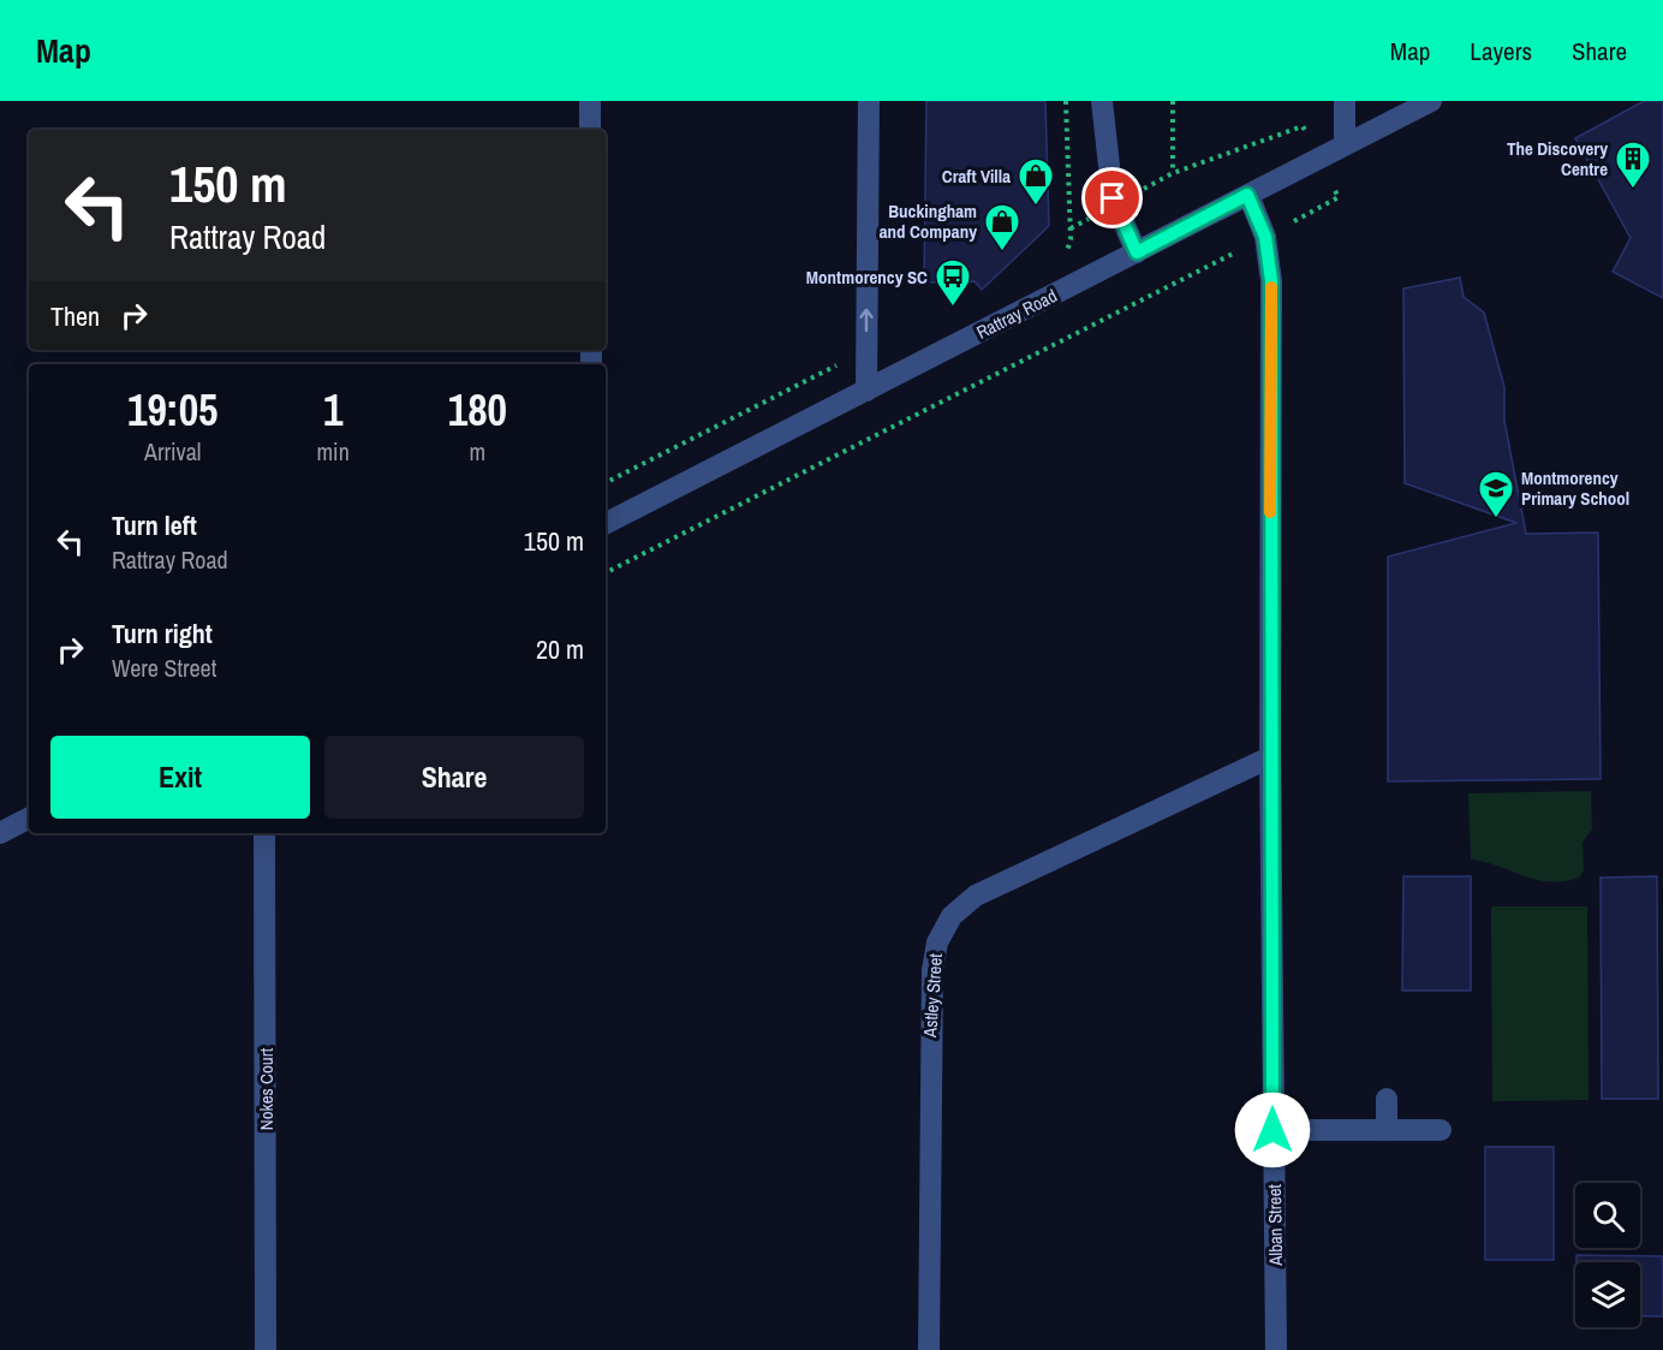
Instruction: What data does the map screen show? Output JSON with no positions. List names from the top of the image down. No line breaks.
{"streets":{"street":["Rattray Road","Astley Street","Nokes Court","Alban Street"]},"crossings":[["Rattray Road","Alban Street"],["Astley Street","Alban Street"]],"places":{"building":["The Discovery Centre"],"shop":["Craft Villa","Buckingham and Company"],"bus stop":["Montmorency SC"],"school or university":["Montmorency Primary School"]},"page":{"header":"Map","nav":["Map","Layers","Share"],"turn":["150 m","Rattray Road"],"then":"Then","eta":["19:05","Arrival","1","min","180","m"],"list":[{"name":"Turn left","note":"Rattray Road","value":"150 m"},{"name":"Turn right","note":"Were Street","value":"20 m"}],"buttons":["Exit","Share"]}}
